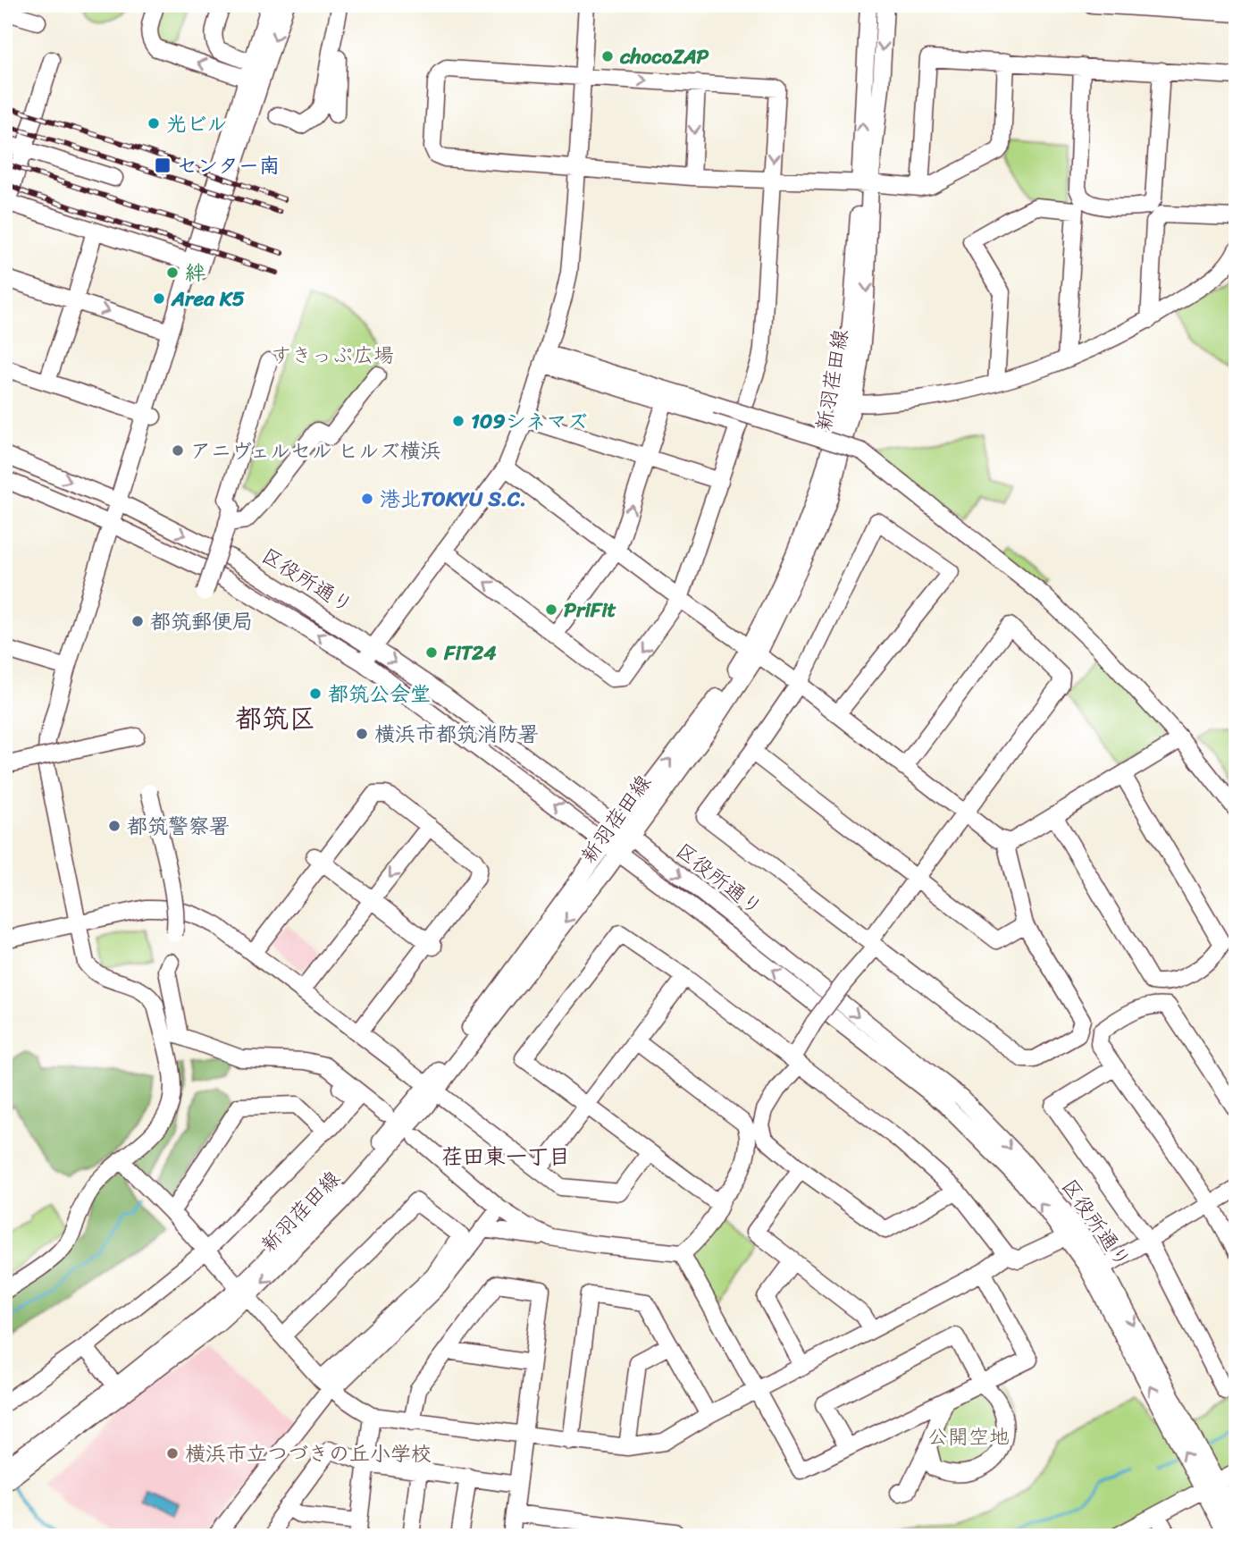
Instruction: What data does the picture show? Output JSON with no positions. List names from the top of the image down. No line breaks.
{"streets":{"street":["新羽荏田線","区役所通り"]},"crossings":[["新羽荏田線","区役所通り"]],"districts":["都筑区","荏田東一丁目"],"parks":["すきっぷ広場","公開空地"],"places":{"other":["chocoZAP","光ビル","絆","Area K5","109シネマズ","アニヴェルセル ヒルズ横浜","港北TOKYU S.C.","PriFit","都筑郵便局","FiT24","都筑公会堂","横浜市都筑消防署","都筑警察署","横浜市立つづきの丘小学校"],"transit":["センター南"]}}
